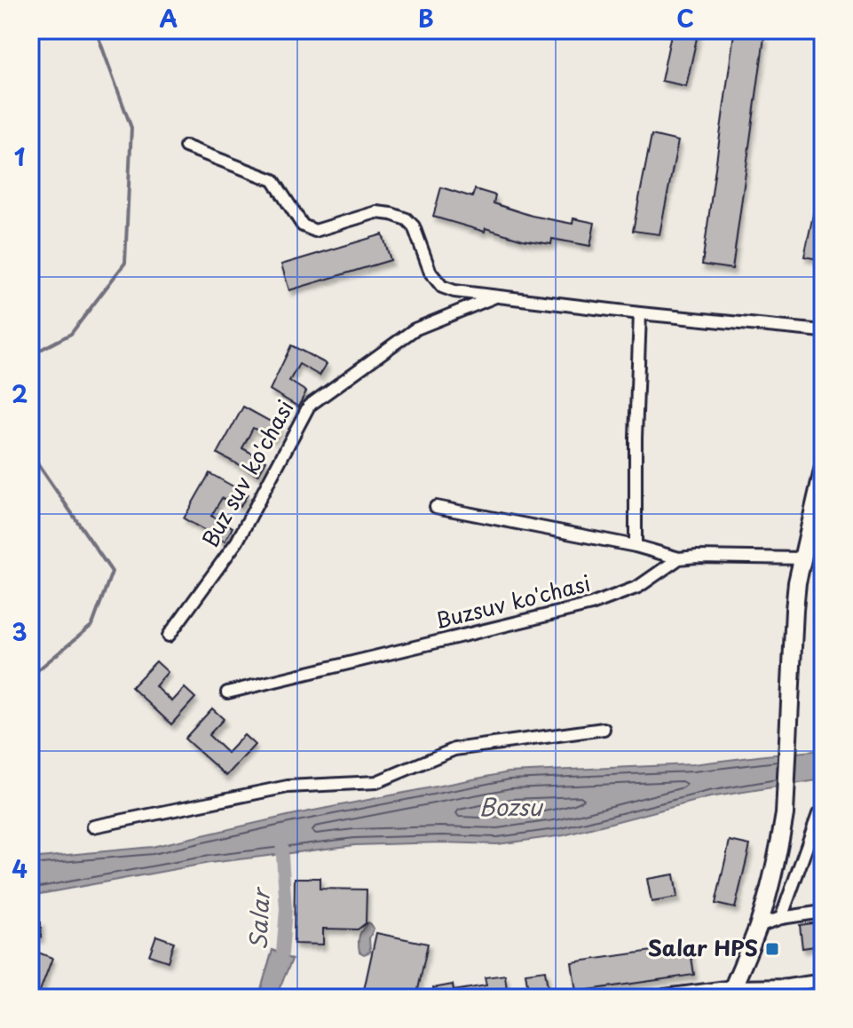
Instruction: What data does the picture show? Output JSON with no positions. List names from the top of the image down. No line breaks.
{"streets":{"street":["Buz suv ko'chasi","Buzsuv ko'chasi"]},"water":["Bozsu","Salar"],"places":{"transit":["Salar HPS"]},"grid":{"columns":["A","B","C"],"rows":["1","2","3","4"]}}
